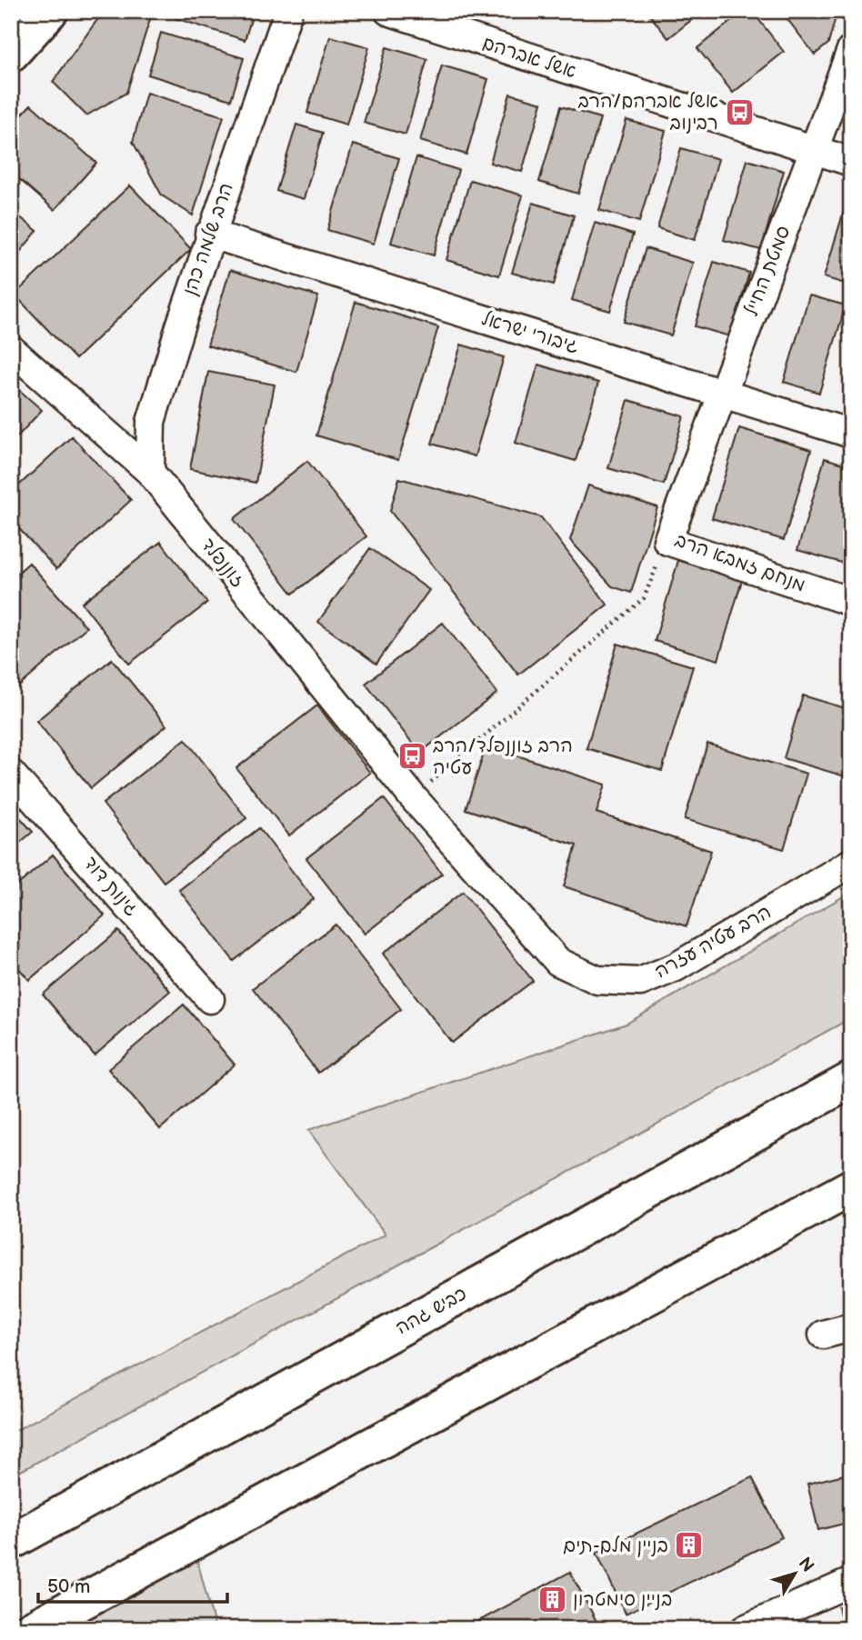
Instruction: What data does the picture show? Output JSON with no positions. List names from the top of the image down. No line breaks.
{"streets":{"main road":["כביש גהה"],"street":["אשל אברהם","הרב שלמה כהן","סמטת החייל","גיבורי ישראל","זוננפלד","מנחם זמבא הרב","גינות דוד","הרב עטיה עזרה"]},"crossings":[["אשל אברהם","סמטת החייל"],["הרב שלמה כהן","גיבורי ישראל"],["הרב שלמה כהן","זוננפלד"],["סמטת החייל","גיבורי ישראל"],["סמטת החייל","מנחם זמבא הרב"],["גיבורי ישראל","מנחם זמבא הרב"],["זוננפלד","הרב עטיה עזרה"]],"places":{"bus stop":["אשל אברהם/הרב רבינוב","הרב זוננפלד/הרב עטיה"],"building":["בניין מלם-תים","בניין סימטרון"]},"scale_bar":"50 m","north":"top right"}
